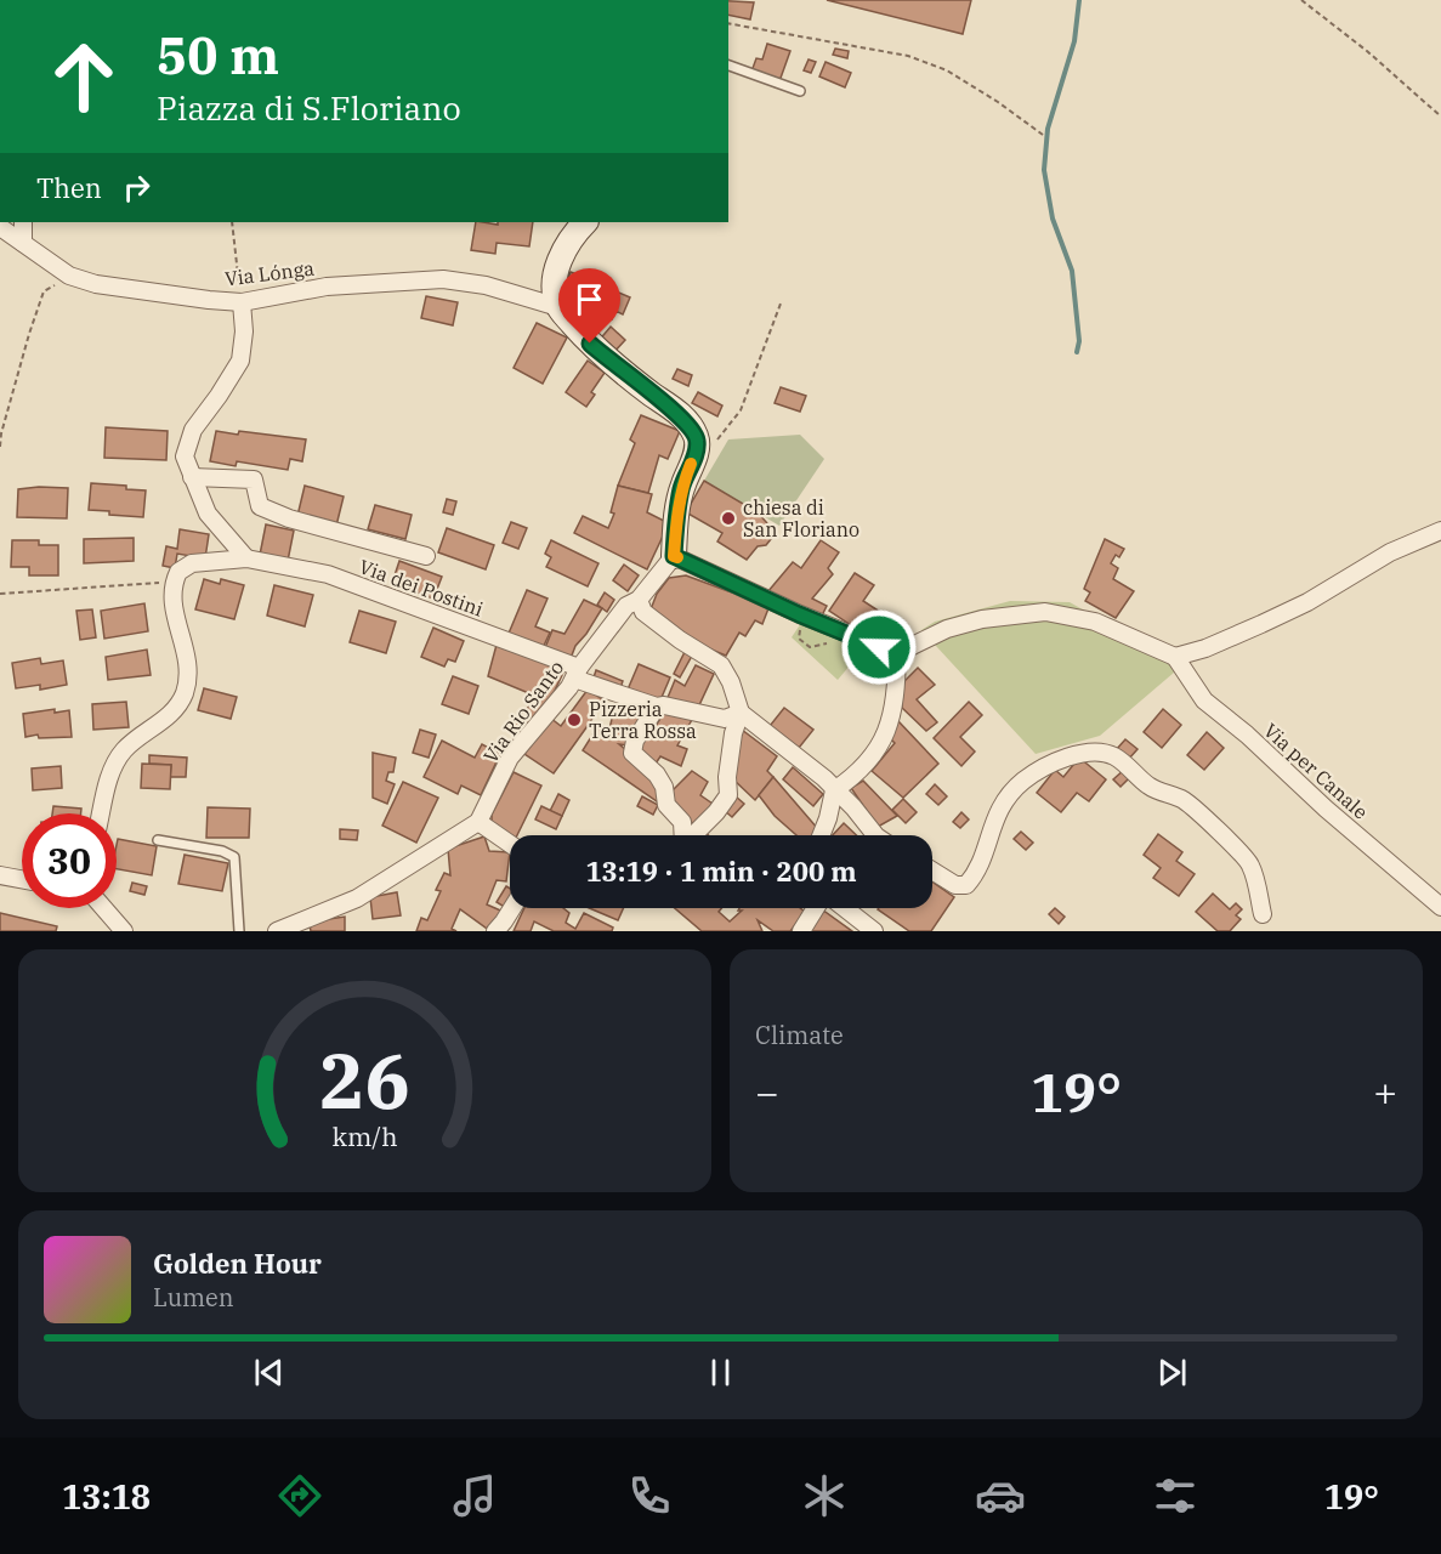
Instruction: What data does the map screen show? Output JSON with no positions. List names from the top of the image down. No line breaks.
{"streets":{"street":["Via Lónga","Via dei Postini","Via Rio Santo","Via per Canale"]},"crossings":[["Via dei Postini","Via Rio Santo"]],"places":["chiesa di San Floriano","Pizzeria Terra Rossa"],"page":{"turn":["50 m","Piazza di S.Floriano"],"then":"Then","limit":"30","trip":"13:19 · 1 min · 200 m","tile":"Climate","heat":["−","19°","+"],"song":["Golden Hour","Lumen"],"tabs":["13:18","19°"],"gauge":["26","km/h"]}}
